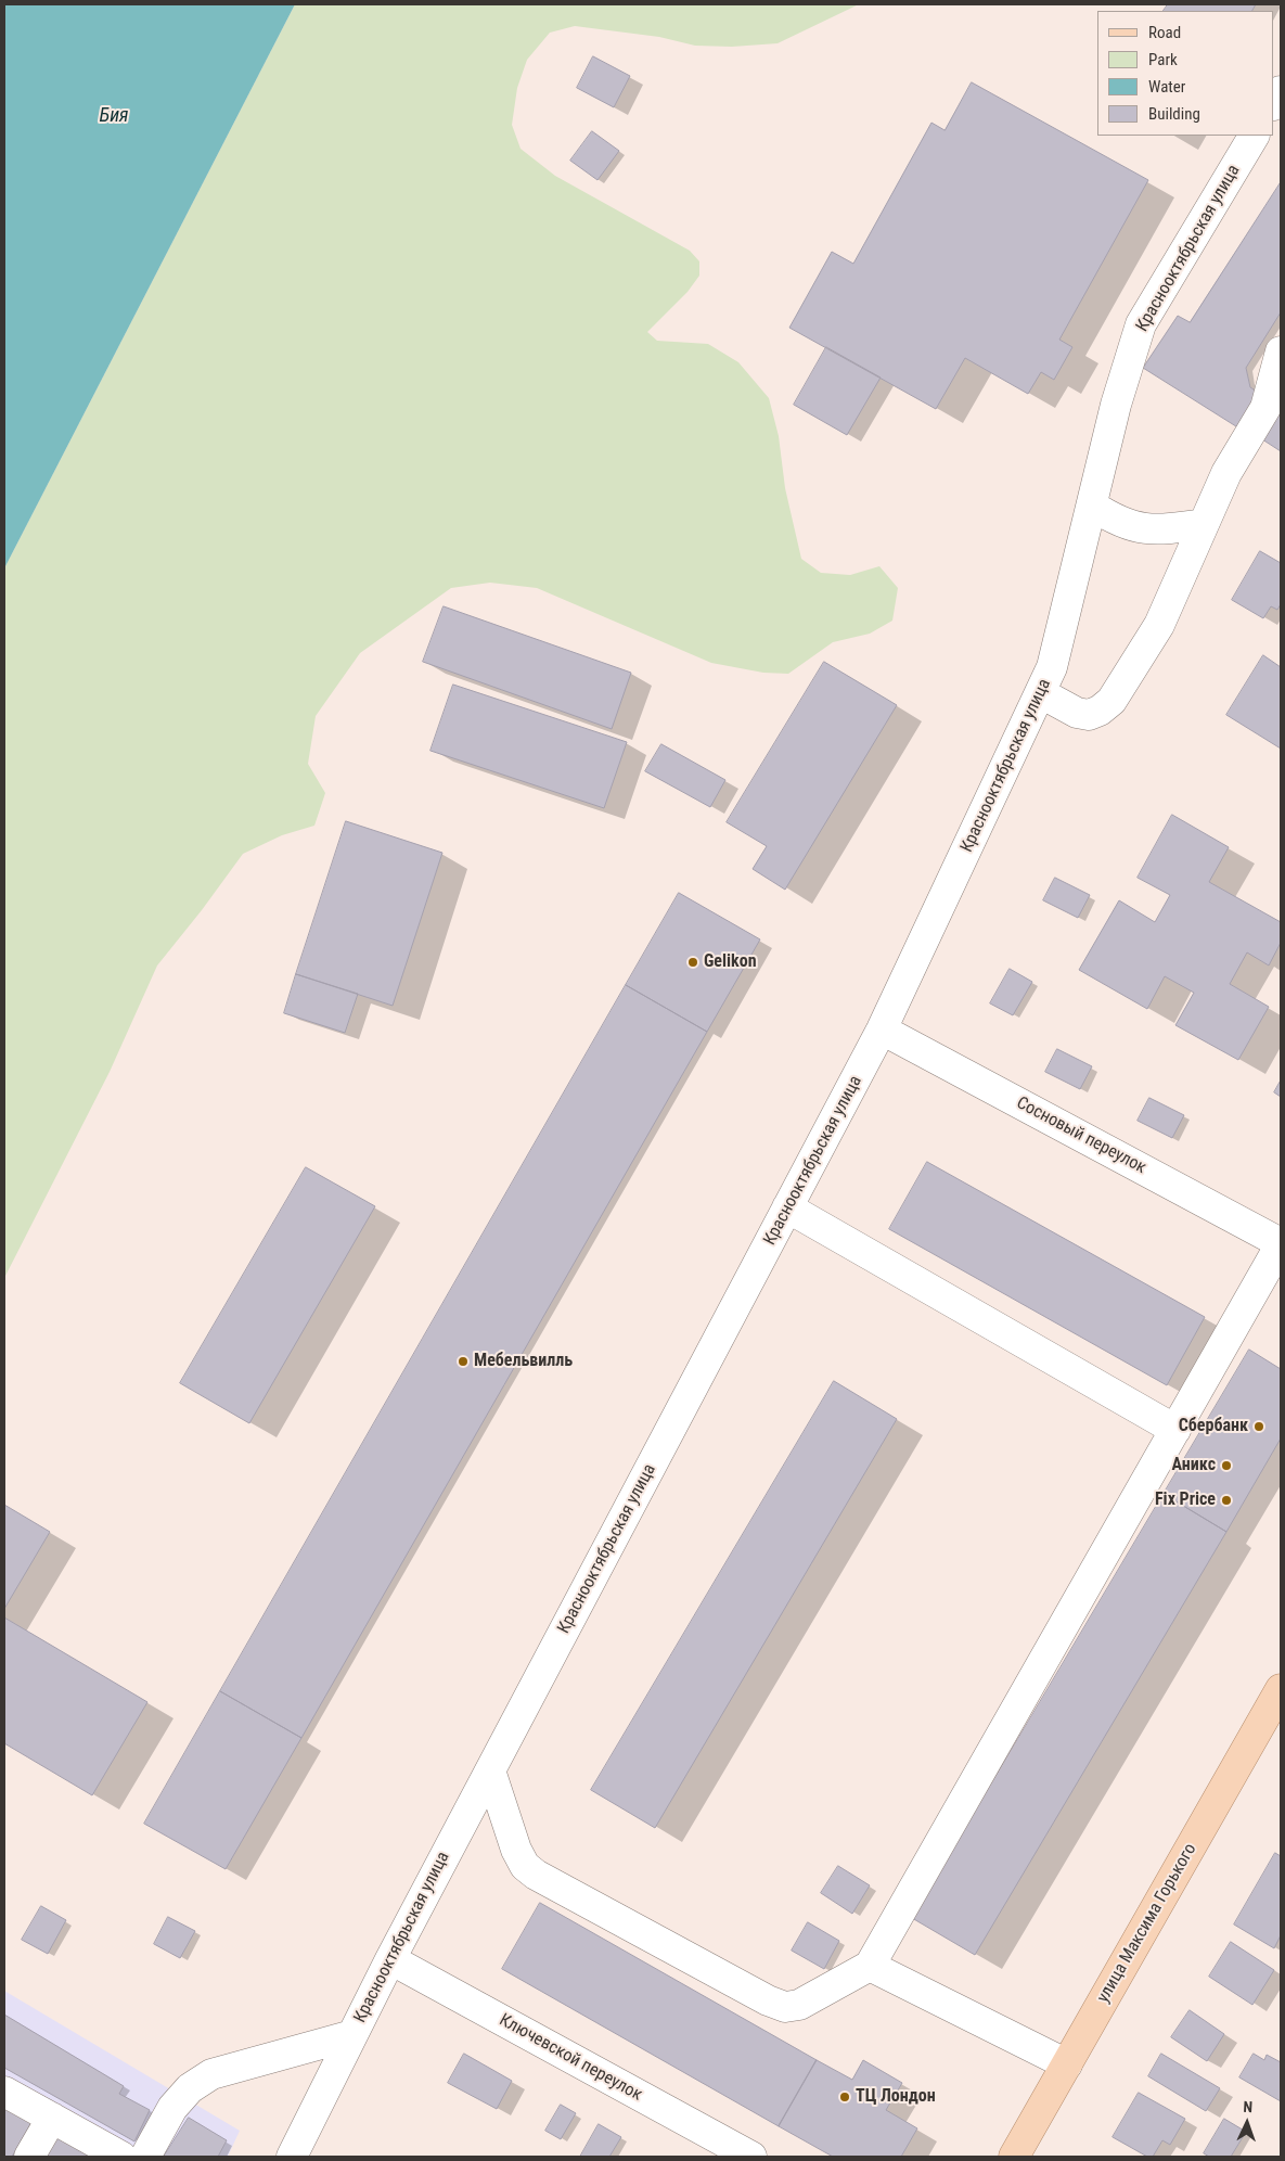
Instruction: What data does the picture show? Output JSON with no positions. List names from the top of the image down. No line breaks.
{"streets":{"main road":["улица Максима Горького"],"street":["Краснооктябрьская улица","Сосновый переулок","Ключевской переулок"]},"crossings":[["Краснооктябрьская улица","Сосновый переулок"],["Краснооктябрьская улица","Ключевской переулок"]],"water":["Бия"],"places":["Gelikon","Мебельвилль","Сбербанк","Аникс","Fix Price","ТЦ Лондон"],"legend":["Road","Park","Water","Building"],"north":"top"}
